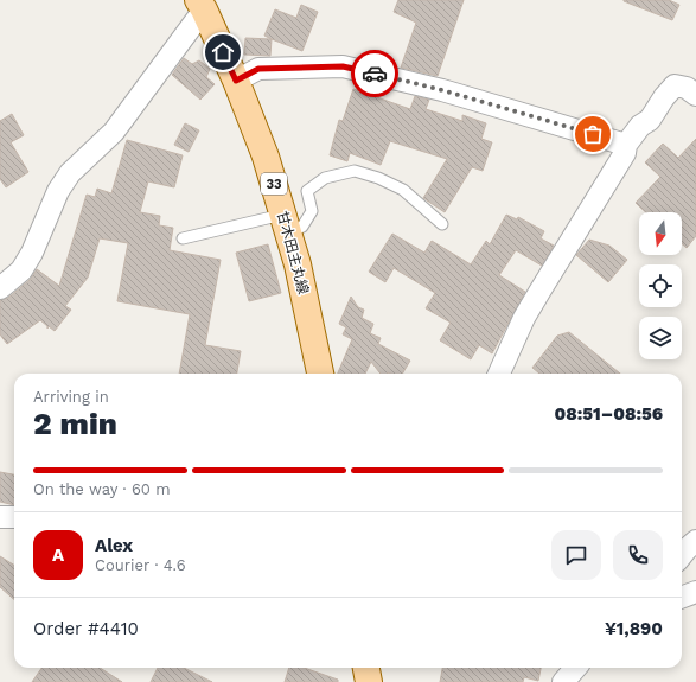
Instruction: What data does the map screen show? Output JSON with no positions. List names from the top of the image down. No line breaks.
{"streets":{"main road":["33","甘木田主丸線"]},"north":"bottom","page":{"heading":["2 min","Arriving in","08:51–08:56"],"panel":["Alex","Courier · 4.6","Order #4410","¥1,890"],"bar":"On the way · 60 m","round":"A"}}
